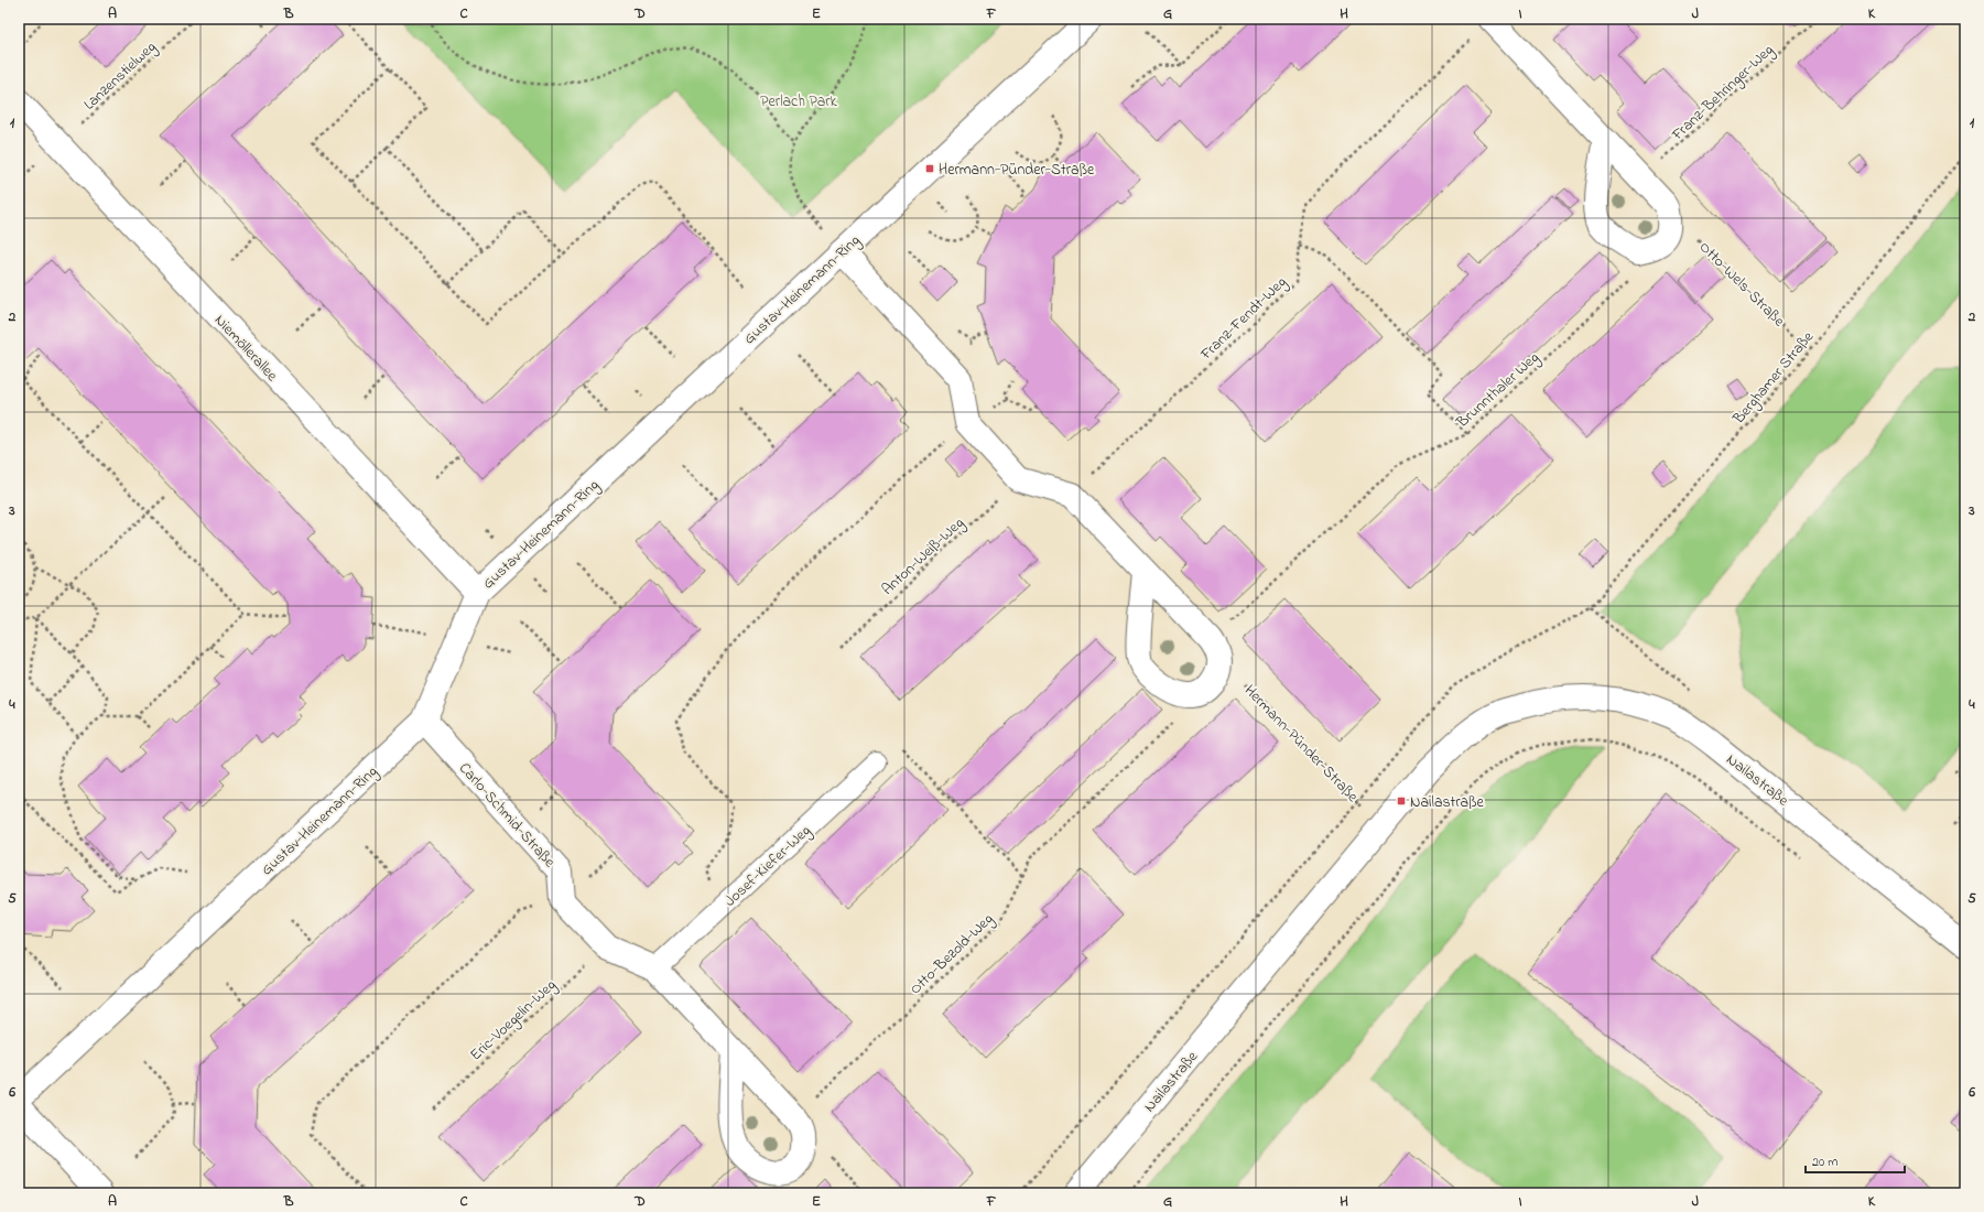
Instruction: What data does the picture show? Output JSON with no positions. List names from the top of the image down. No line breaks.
{"streets":{"street":["Gustav-Heinemann-Ring","Niemöllerallee","Nailastraße","Carlo-Schmid-Straße"],"lane":["Josef-Kiefer-Weg"],"path":["Lanzenstielweg","Franz-Behringer-Weg","Otto-Wels-Straße","Franz-Fendt-Weg","Berghamer Straße","Brunnthaler Weg","Anton-Weiß-Weg","Hermann-Pünder-Straße","Otto-Bezold-Weg","Eric-Voegelin-Weg"]},"crossings":[["Lanzenstielweg","Niemöllerallee"],["Otto-Wels-Straße","Berghamer Straße"],["Gustav-Heinemann-Ring","Niemöllerallee"],["Gustav-Heinemann-Ring","Carlo-Schmid-Straße"],["Berghamer Straße","Hermann-Pünder-Straße"],["Hermann-Pünder-Straße","Nailastraße"],["Carlo-Schmid-Straße","Josef-Kiefer-Weg"],["Carlo-Schmid-Straße","Otto-Bezold-Weg"],["Carlo-Schmid-Straße","Eric-Voegelin-Weg"]],"parks":["Perlach Park"],"places":{"transit":["Hermann-Pünder-Straße","Nailastraße"]},"scale_bar":"20 m","grid":{"columns":["A","B","C","D","E","F","G","H","I","J","K"],"rows":["1","2","3","4","5","6"]}}
